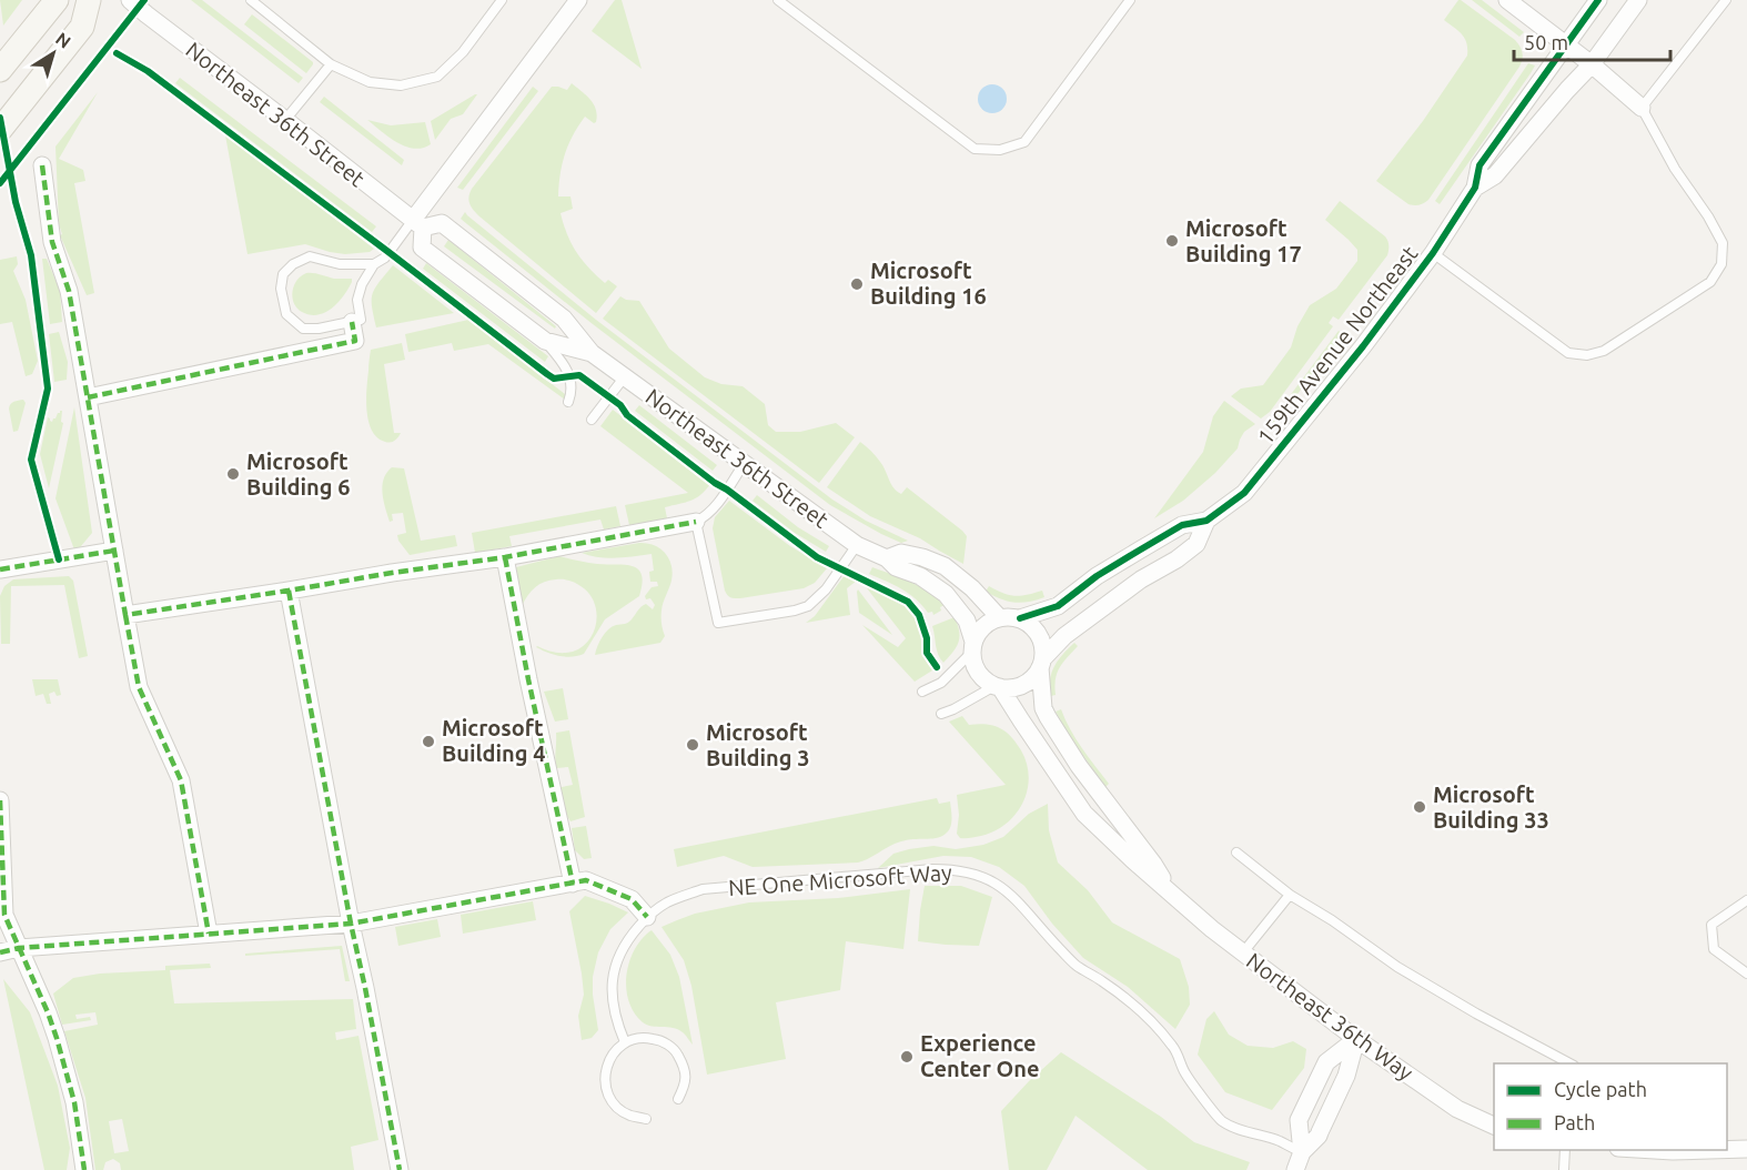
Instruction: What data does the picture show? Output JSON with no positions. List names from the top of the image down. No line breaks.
{"streets":{"street":["Northeast 36th Street","159th Avenue Northeast","Northeast 36th Way"],"lane":["NE One Microsoft Way"]},"crossings":[["Northeast 36th Street","159th Avenue Northeast"],["Northeast 36th Street","Northeast 36th Way"],["159th Avenue Northeast","Northeast 36th Way"]],"places":["Microsoft Building 17","Microsoft Building 16","Microsoft Building 6","Microsoft Building 4","Microsoft Building 3","Microsoft Building 33","Experience Center One"],"legend":["Cycle path","Path"],"scale_bar":"50 m","north":"top right"}
